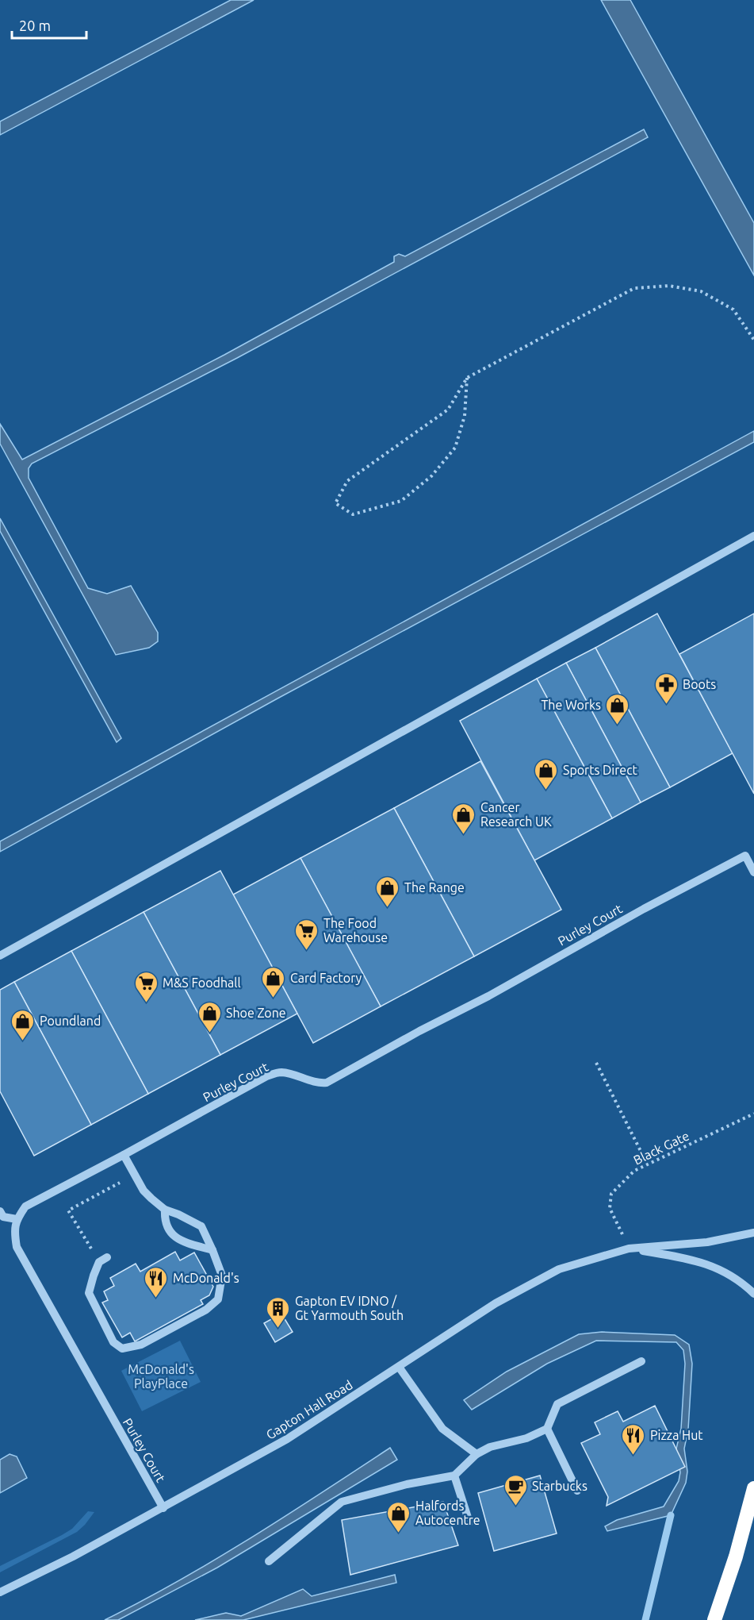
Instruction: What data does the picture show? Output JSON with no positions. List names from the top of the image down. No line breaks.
{"streets":{"street":["Purley Court","Gapton Hall Road"],"path":["Black Gate"]},"crossings":[["Purley Court","Gapton Hall Road"],["Black Gate","Gapton Hall Road"]],"parks":["McDonald's PlayPlace"],"places":{"pharmacy":["Boots"],"shop":["The Works","Sports Direct","Cancer Research UK","The Range","Card Factory","Shoe Zone","Poundland","Halfords Autocentre"],"supermarket":["The Food Warehouse","M&S Foodhall"],"restaurant":["McDonald's","Pizza Hut"],"building":["Gapton EV IDNO / Gt Yarmouth South"],"cafe":["Starbucks"]},"scale_bar":"20 m"}
